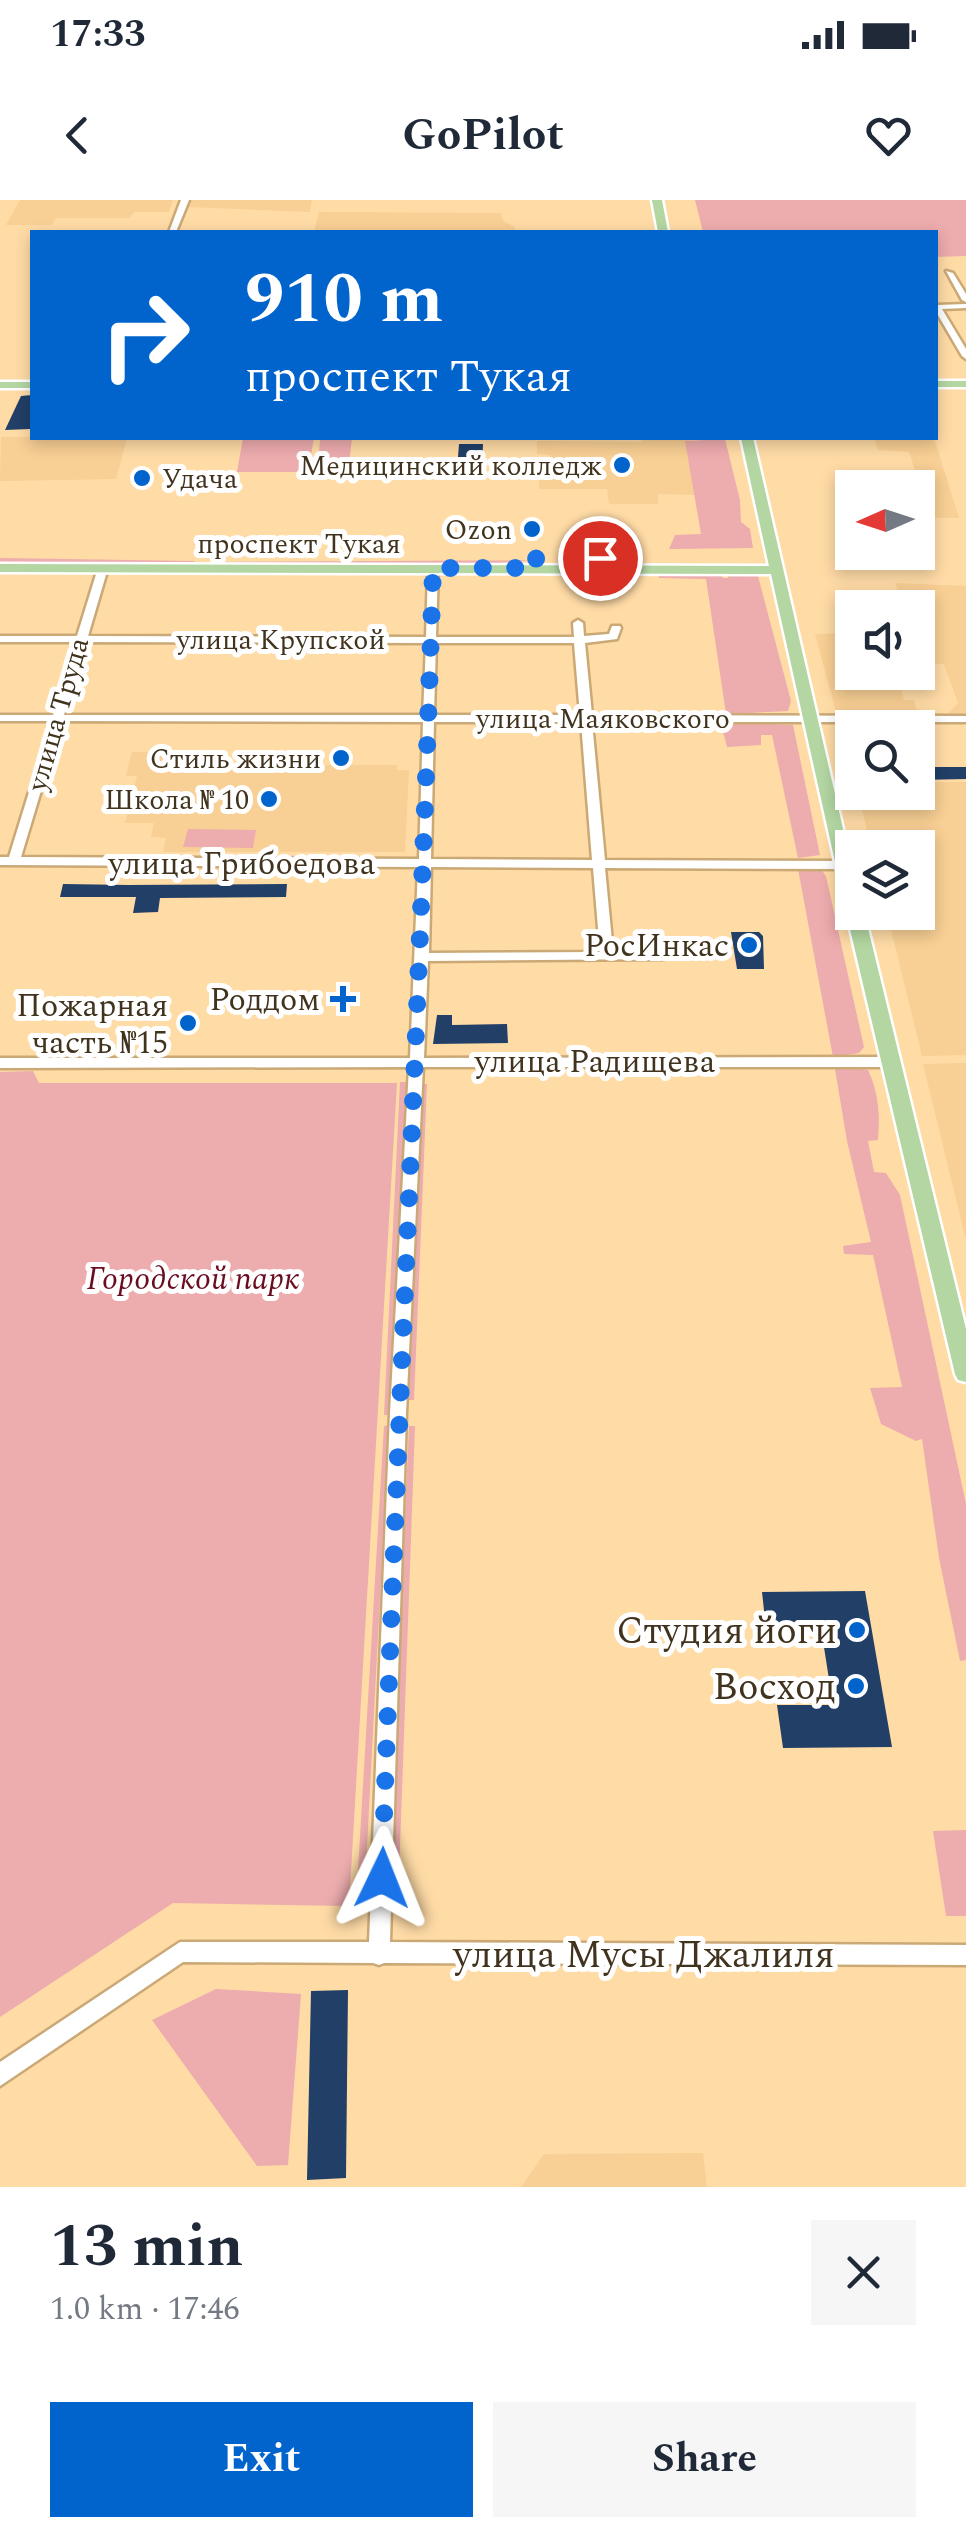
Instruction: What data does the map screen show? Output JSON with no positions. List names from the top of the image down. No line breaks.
{"streets":{"main road":["проспект Тукая"],"street":["улица Крупской","улица Труда","улица Маяковского","улица Грибоедова","улица Радищева","улица Мусы Джалиля"]},"crossings":[["проспект Тукая","улица Труда"],["улица Крупской","улица Труда"],["улица Труда","улица Маяковского"],["улица Труда","улица Грибоедова"]],"parks":["Городской парк"],"places":{"other":["Медицинский колледж","Удача","Ozon","Стиль жизни","Школа № 10","РосИнкас","Пожарная часть №15","Студия йоги","Восход"],"health":["Роддом"]},"north":"left","page":{"status":"17:33","header":"GoPilot","turn":["910 m","проспект Тукая"],"heading":["13 min","1.0 km · 17:46"],"buttons":["Exit","Share"]}}
